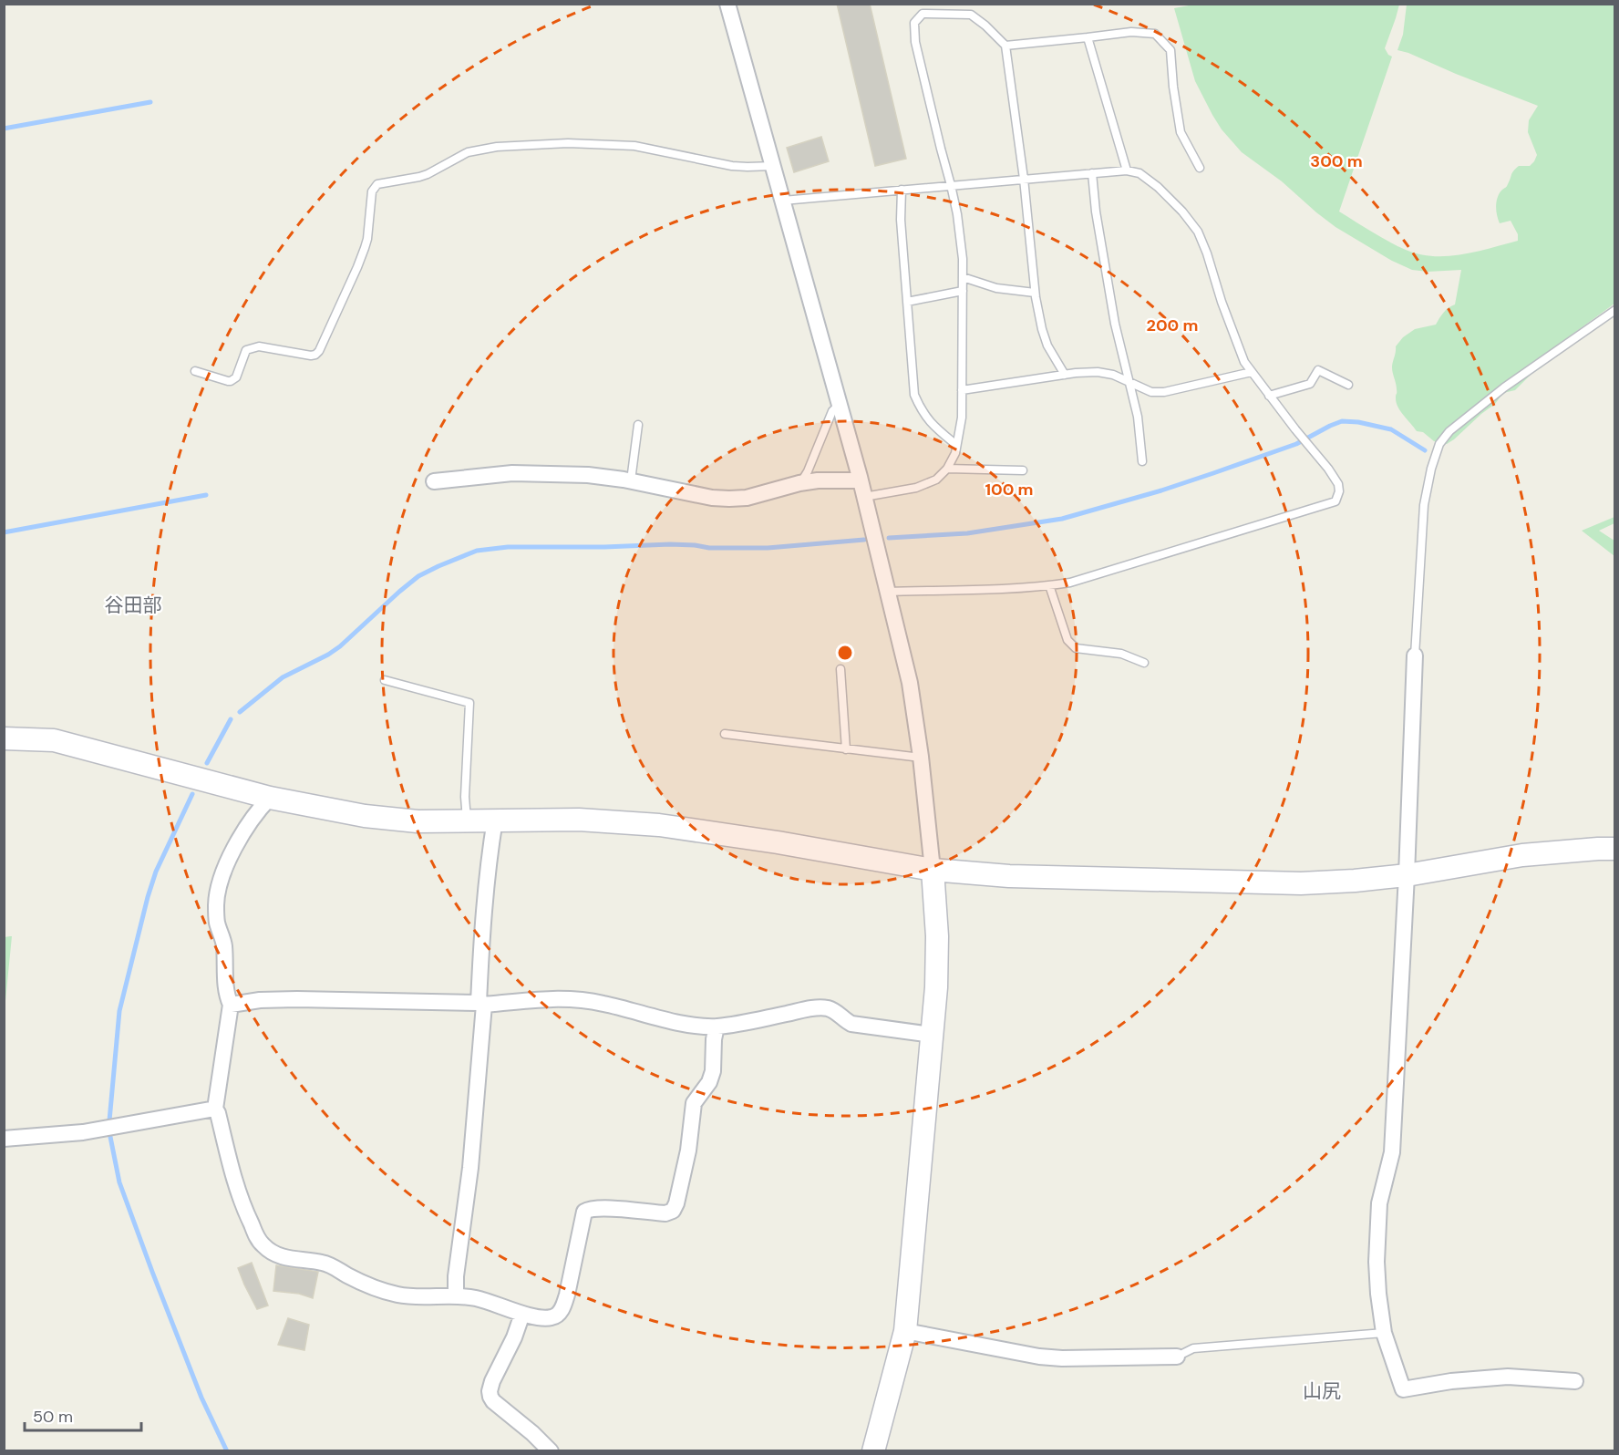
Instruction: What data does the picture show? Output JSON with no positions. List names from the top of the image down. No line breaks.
{"districts":["谷田部","山尻"],"scale_bar":"50 m","rings":["300 m","200 m","100 m"]}
